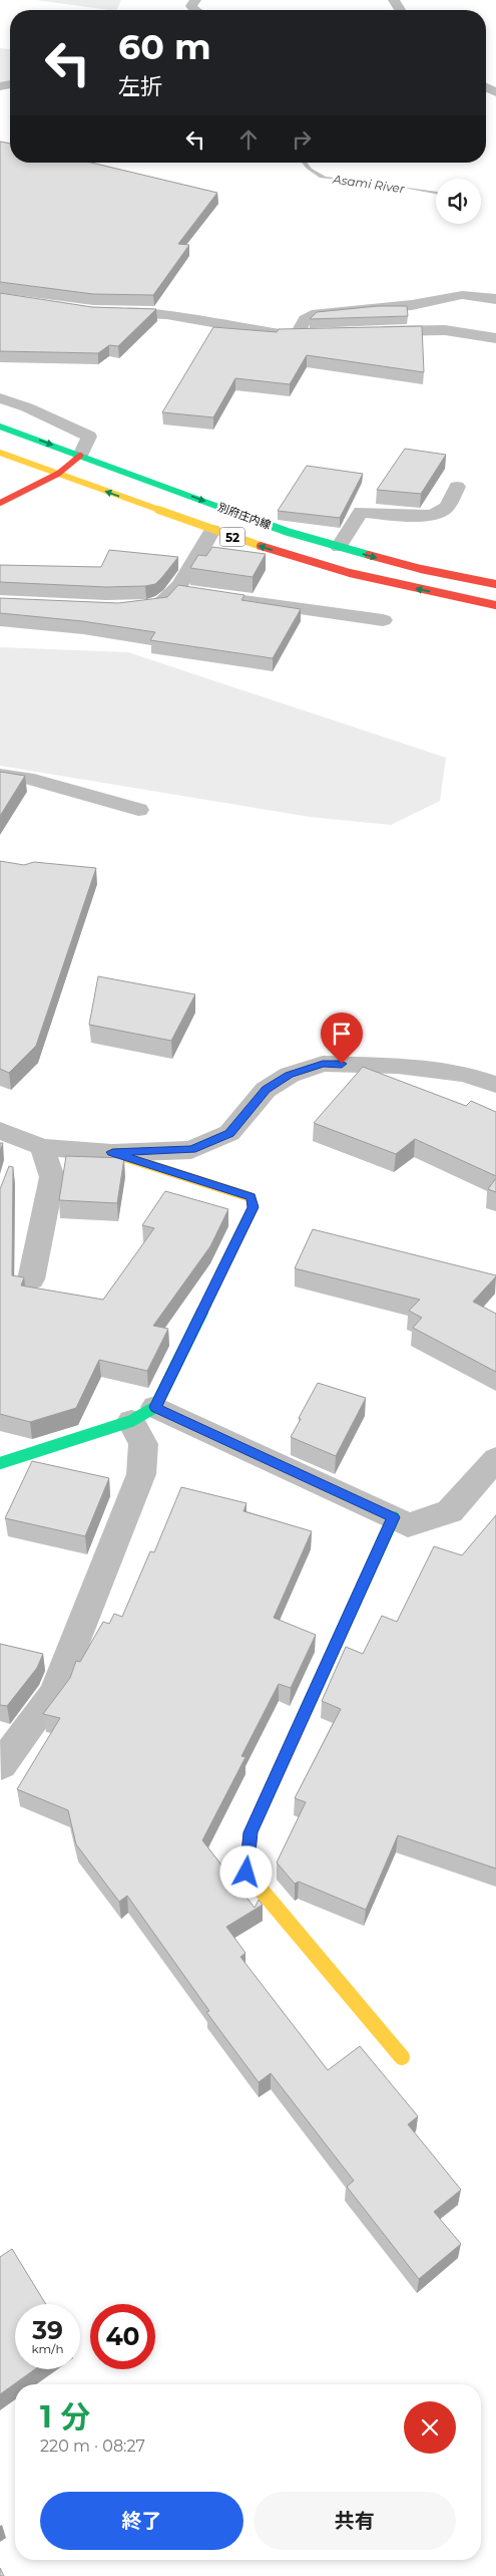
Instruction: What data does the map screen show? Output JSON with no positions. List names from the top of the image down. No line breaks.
{"streets":{"main road":["別府庄内線","52"]},"water":["Asami River"],"page":{"turn":["60 m","左折"],"speed":"39 km/h","limit":"40","heading":["1 分","220 m · 08:27"],"buttons":["終了","共有"]}}
